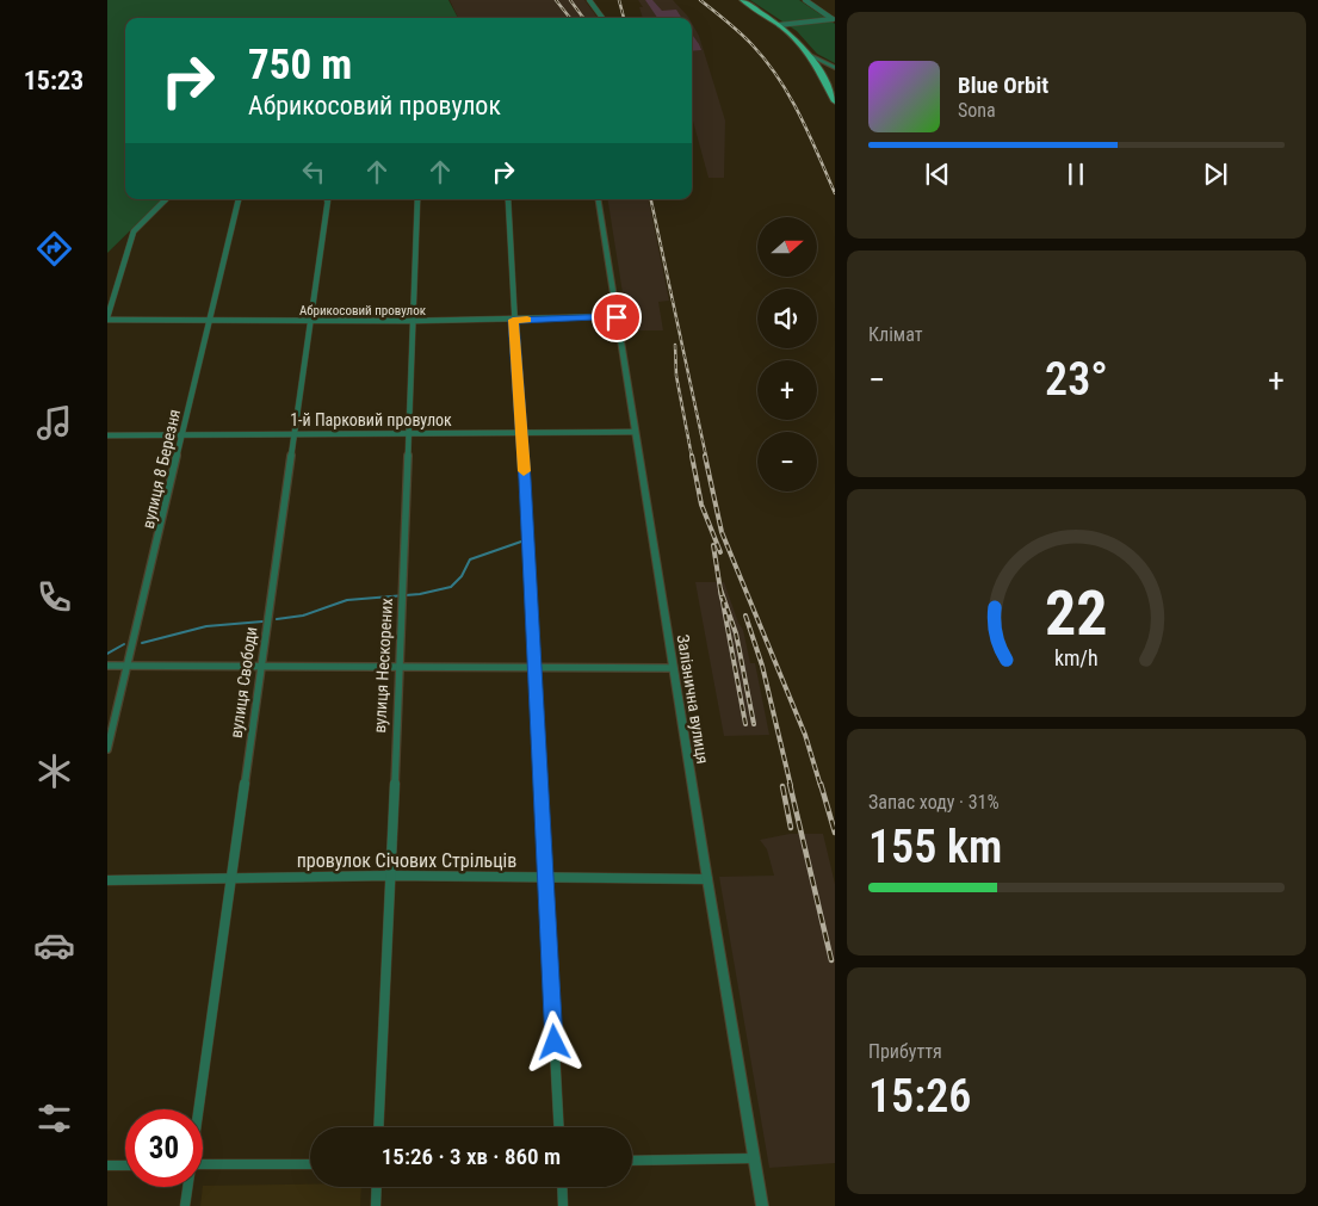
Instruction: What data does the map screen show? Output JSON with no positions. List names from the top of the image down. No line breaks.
{"streets":{"street":["Абрикосовий провулок","1-й Парковий провулок","вулиця 8 Березня","вулиця Нескорених","вулиця Свободи","Залізнична вулиця","провулок Січових Стрільців"]},"crossings":[["Абрикосовий провулок","вулиця 8 Березня"],["Абрикосовий провулок","вулиця Нескорених"],["Абрикосовий провулок","вулиця Свободи"],["Абрикосовий провулок","Залізнична вулиця"],["1-й Парковий провулок","вулиця 8 Березня"],["1-й Парковий провулок","вулиця Нескорених"],["1-й Парковий провулок","вулиця Свободи"],["1-й Парковий провулок","Залізнична вулиця"],["вулиця Нескорених","провулок Січових Стрільців"],["вулиця Свободи","провулок Січових Стрільців"],["Залізнична вулиця","провулок Січових Стрільців"]],"north":"right","page":{"tabs":"15:23","turn":["750 m","Абрикосовий провулок"],"song":["Blue Orbit","Sona"],"map_buttons":["+","−"],"tile":["Клімат",["Запас ходу · 31%","155 km"],["Прибуття","15:26"]],"heat":["−","23°","+"],"limit":"30","trip":"15:26 · 3 хв · 860 m","gauge":["22","km/h"]}}
